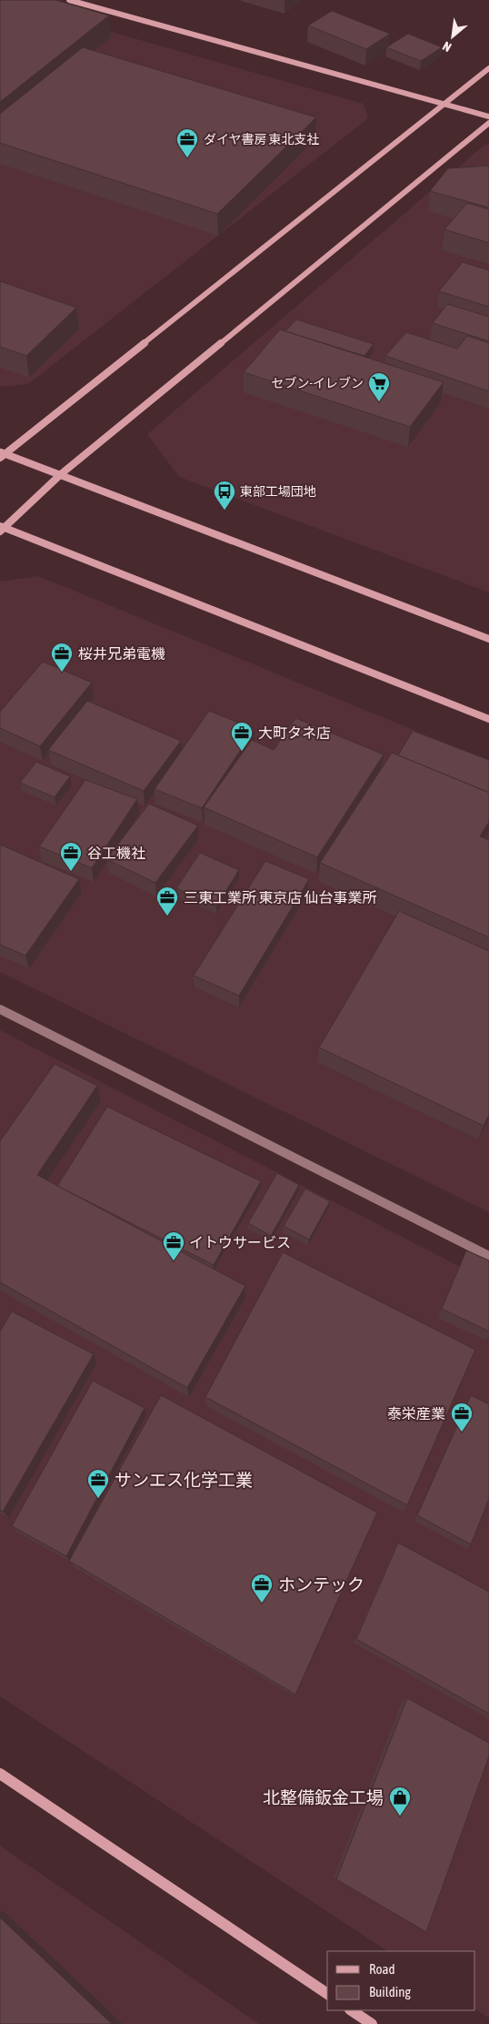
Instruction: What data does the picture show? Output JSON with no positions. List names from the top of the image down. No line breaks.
{"places":{"office":["ダイヤ書房 東北支社","桜井兄弟電機","大町タネ店","谷工機社","三東工業所 東京店 仙台事業所","イトウサービス","泰栄産業","サンエス化学工業","ホンテック"],"supermarket":["セブン-イレブン"],"bus stop":["東部工場団地"],"shop":["北整備鈑金工場"]},"legend":["Road","Building"],"north":"bottom left"}
